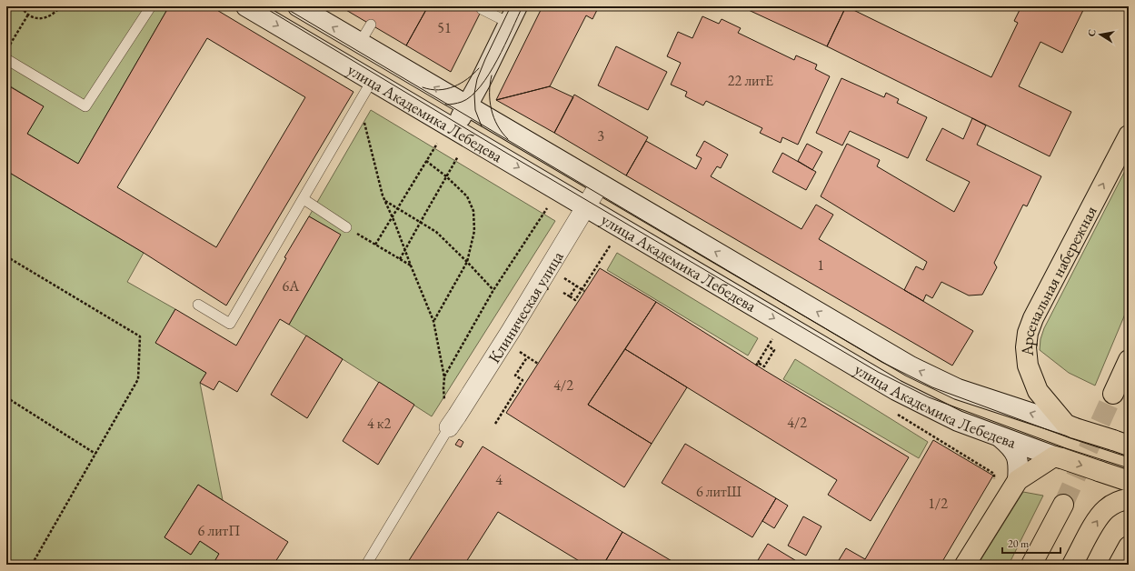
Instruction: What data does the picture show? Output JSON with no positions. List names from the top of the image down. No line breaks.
{"streets":{"main road":["улица Академика Лебедева","Арсенальная набережная"],"street":["Клиническая улица"]},"crossings":[["улица Академика Лебедева","Арсенальная набережная"],["улица Академика Лебедева","Клиническая улица"]],"one_way":["Арсенальная набережная"],"house_numbers":["51","22 литЕ","3","1","6А","4/2","4/2","4 к2","4","6 литШ","1/2","6 литП"],"scale_bar":"20 m","north":"left"}
